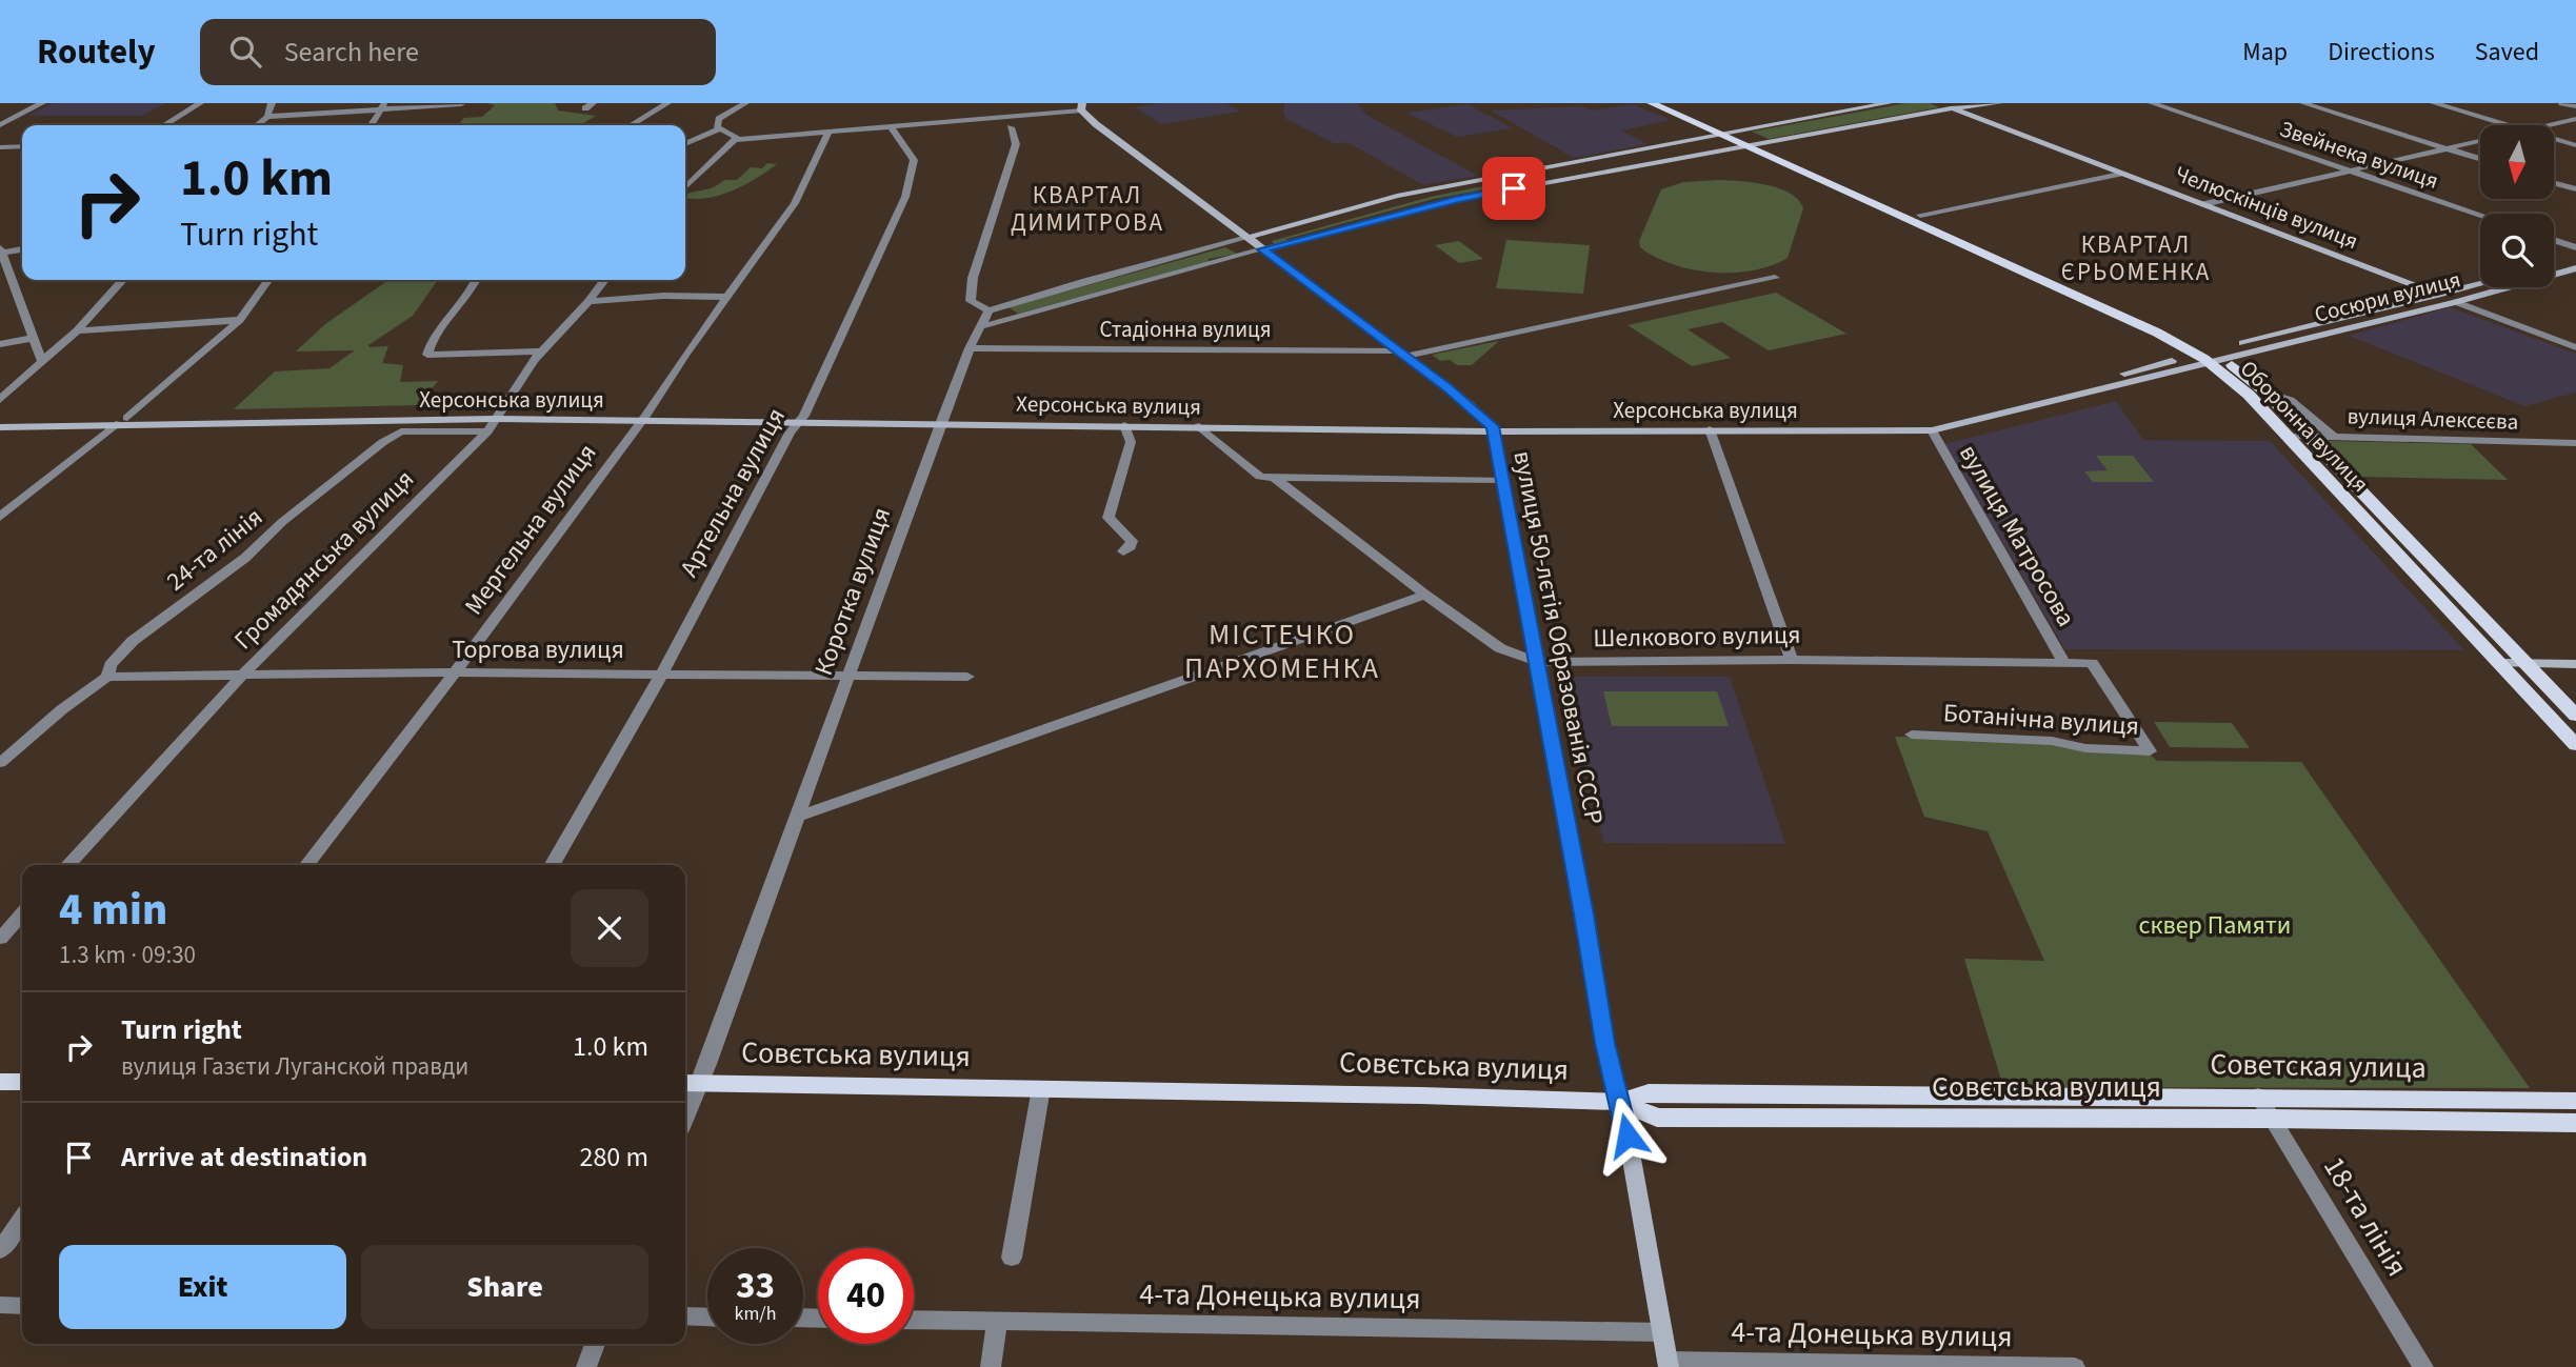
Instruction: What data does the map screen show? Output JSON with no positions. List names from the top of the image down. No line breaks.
{"streets":{"main road":["Оборонна вулиця","Совєтська вулиця","Советская улица"],"street":["Звейнека вулиця","Челюскінців вулиця","Сосюри вулиця","Стадіонна вулиця","Херсонська вулиця","вулиця Алексєєва","Артельна вулиця","Мергельна вулиця","вулиця Матросова","24-та лінія","Громадянська вулиця","Коротка вулиця","Шелкового вулиця","вулиця 50-лєтія Образованія СССР","Торгова вулиця","Ботанічна вулиця","18-та лінія","4-та Донецька вулиця"]},"crossings":[["Челюскінців вулиця","Сосюри вулиця"],["Сосюри вулиця","Херсонська вулиця"],["Сосюри вулиця","Оборонна вулиця"],["Стадіонна вулиця","Коротка вулиця"],["Стадіонна вулиця","вулиця 50-лєтія Образованія СССР"],["Херсонська вулиця","Оборонна вулиця"],["Херсонська вулиця","Артельна вулиця"],["Херсонська вулиця","Мергельна вулиця"],["Херсонська вулиця","вулиця Матросова"],["Херсонська вулиця","Громадянська вулиця"],["Херсонська вулиця","Коротка вулиця"],["Херсонська вулиця","Шелкового вулиця"],["Херсонська вулиця","вулиця 50-лєтія Образованія СССР"],["вулиця Алексєєва","Оборонна вулиця"],["Артельна вулиця","Торгова вулиця"],["Мергельна вулиця","Торгова вулиця"],["вулиця Матросова","Шелкового вулиця"],["24-та лінія","Громадянська вулиця"],["24-та лінія","Торгова вулиця"],["Громадянська вулиця","Торгова вулиця"],["Коротка вулиця","Торгова вулиця"],["Коротка вулиця","Совєтська вулиця"],["Шелкового вулиця","вулиця 50-лєтія Образованія СССР"],["Шелкового вулиця","Ботанічна вулиця"],["вулиця 50-лєтія Образованія СССР","Совєтська вулиця"],["вулиця 50-лєтія Образованія СССР","Советская улица"],["вулиця 50-лєтія Образованія СССР","4-та Донецька вулиця"],["Совєтська вулиця","Советская улица"],["Совєтська вулиця","18-та лінія"],["Советская улица","18-та лінія"]],"districts":["КВАРТАЛ ДИМИТРОВА","КВАРТАЛ ЄРЬОМЕНКА","МІСТЕЧКО ПАРХОМЕНКА"],"parks":["сквер Памяти"],"north":"bottom","page":{"header":"Routely","search":"Search here","nav":["Map","Directions","Saved"],"turn":["1.0 km","Turn right"],"heading":["4 min","1.3 km · 09:30"],"list":[{"name":"Turn right","note":"вулиця Газєти Луганской правди","value":"1.0 km"},{"name":"Arrive at destination","value":"280 m"}],"buttons":["Exit","Share"],"speed":"33 km/h","limit":"40"}}
